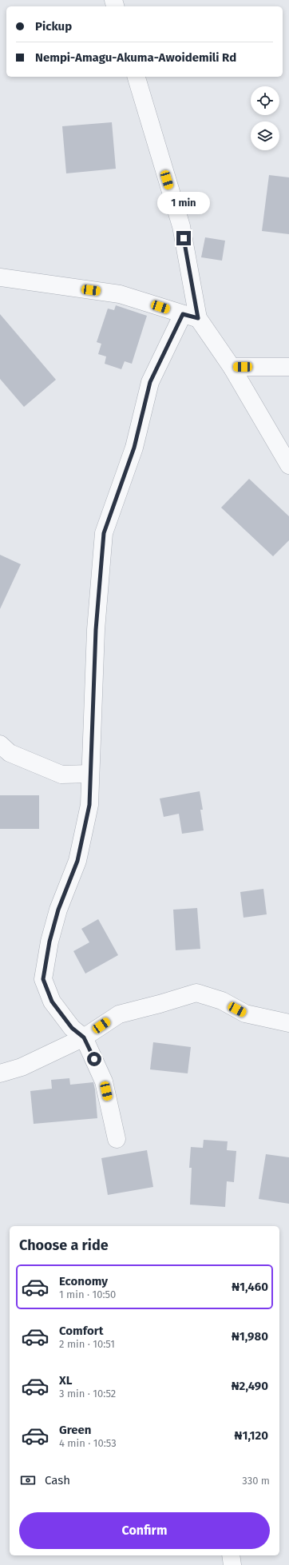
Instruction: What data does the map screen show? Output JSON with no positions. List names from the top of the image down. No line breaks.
{"page":{"banner":["Pickup","Nempi-Amagu-Akuma-Awoidemili Rd"],"bubble":"1 min","heading":"Choose a ride","list":[{"name":"Economy","note":"1 min · 10:50","value":"₦1,460"},{"name":"Comfort","note":"2 min · 10:51","value":"₦1,980"},{"name":"XL","note":"3 min · 10:52","value":"₦2,490"},{"name":"Green","note":"4 min · 10:53","value":"₦1,120"}],"pay":["Cash","330 m"],"buttons":"Confirm"}}
